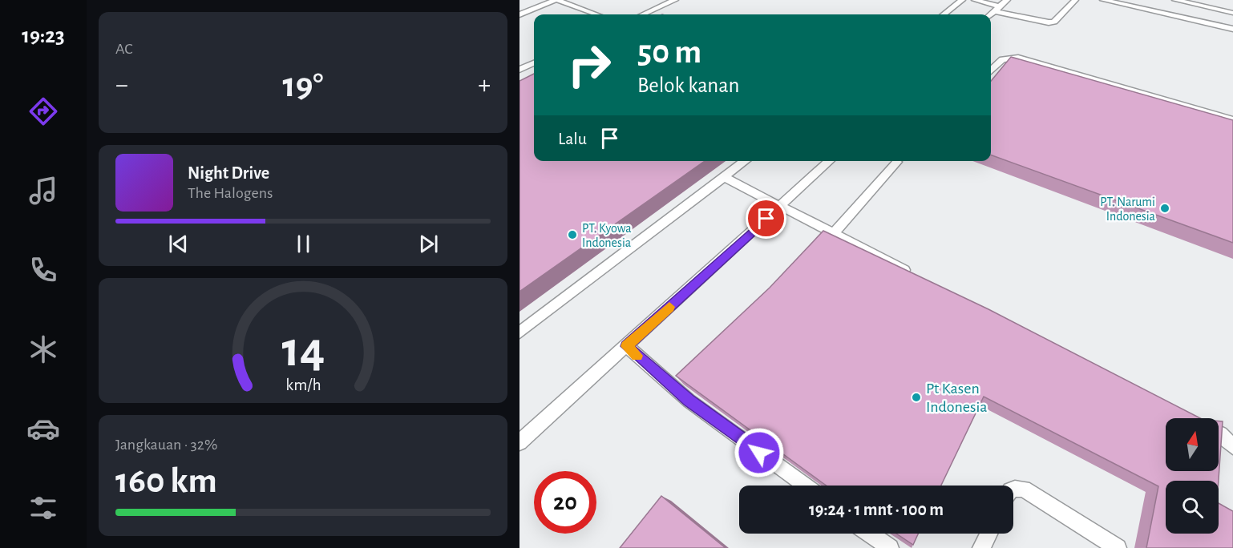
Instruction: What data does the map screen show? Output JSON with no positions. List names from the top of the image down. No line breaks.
{"places":["PT. Narumi Indonesia","PT. Kyowa Indonesia","Pt Kasen Indonesia"],"north":"top","page":{"tabs":"19:23","tile":["AC",["Jangkauan · 32%","160 km"]],"turn":["50 m","Belok kanan"],"heat":["−","19°","+"],"then":"Lalu","song":["Night Drive","The Halogens"],"limit":"20","trip":"19:24 · 1 mnt · 100 m","gauge":["14","km/h"]}}
